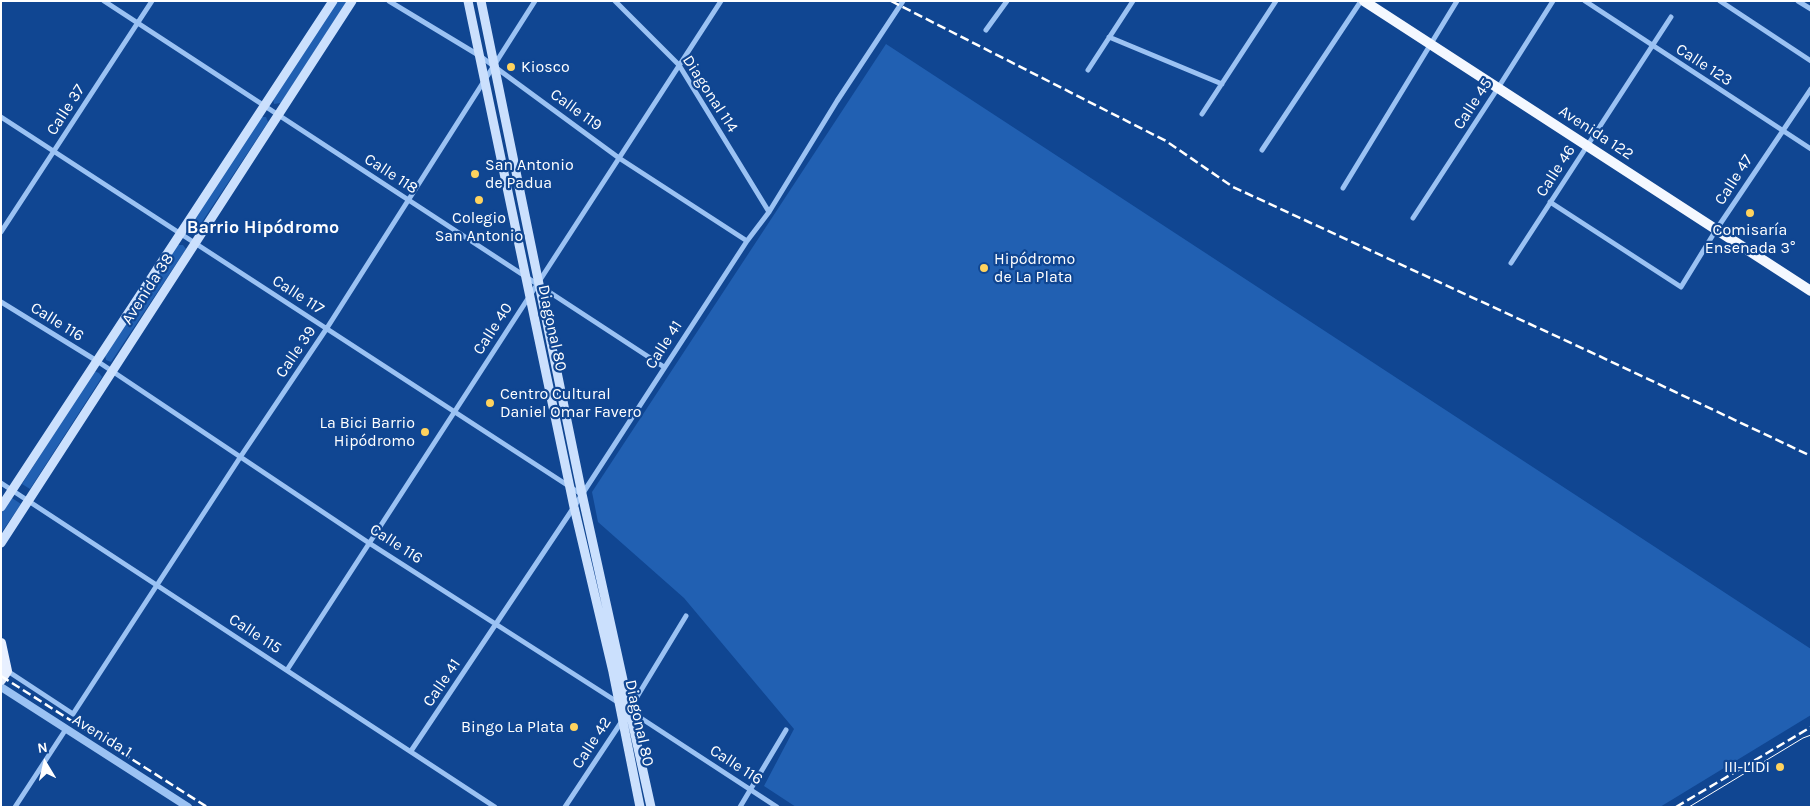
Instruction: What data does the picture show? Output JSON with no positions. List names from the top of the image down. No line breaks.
{"streets":{"highway":["Avenida 122"],"main road":["Avenida 38","Diagonal 80"],"street":["Calle 123","Diagonal 114","Calle 45","Calle 37","Calle 119","Calle 46","Calle 118","Calle 47","Calle 117","Calle 116","Calle 40","Calle 41","Calle 39","Calle 115","Avenida 1","Calle 42"]},"crossings":[["Calle 123","Calle 46"],["Calle 123","Calle 47"],["Diagonal 114","Calle 40"],["Diagonal 114","Calle 41"],["Calle 45","Avenida 122"],["Calle 37","Calle 118"],["Calle 37","Calle 117"],["Calle 119","Diagonal 80"],["Calle 119","Calle 40"],["Calle 119","Calle 41"],["Calle 119","Calle 39"],["Avenida 122","Calle 46"],["Avenida 122","Calle 47"],["Calle 46","Calle 47"],["Calle 118","Avenida 38"],["Calle 118","Diagonal 80"],["Calle 118","Calle 40"],["Calle 118","Calle 41"],["Calle 118","Calle 39"],["Avenida 38","Calle 117"],["Avenida 38","Calle 116"],["Avenida 38","Calle 115"],["Calle 117","Diagonal 80"],["Calle 117","Calle 40"],["Calle 117","Calle 41"],["Calle 117","Calle 39"],["Calle 116","Diagonal 80"],["Calle 116","Calle 40"],["Calle 116","Calle 41"],["Calle 116","Calle 39"],["Calle 116","Calle 42"],["Diagonal 80","Calle 40"],["Diagonal 80","Calle 41"],["Diagonal 80","Calle 39"],["Diagonal 80","Calle 42"],["Calle 40","Calle 115"],["Calle 41","Calle 115"],["Calle 39","Calle 115"],["Calle 39","Avenida 1"]],"districts":["Barrio Hipódromo"],"places":["Kiosco","San Antonio de Padua","Colegio San Antonio","Comisaría Ensenada 3°","Hipódromo de La Plata","Centro Cultural Daniel Omar Favero","La Bici Barrio Hipódromo","Bingo La Plata","III-LIDI"],"north":"top"}
